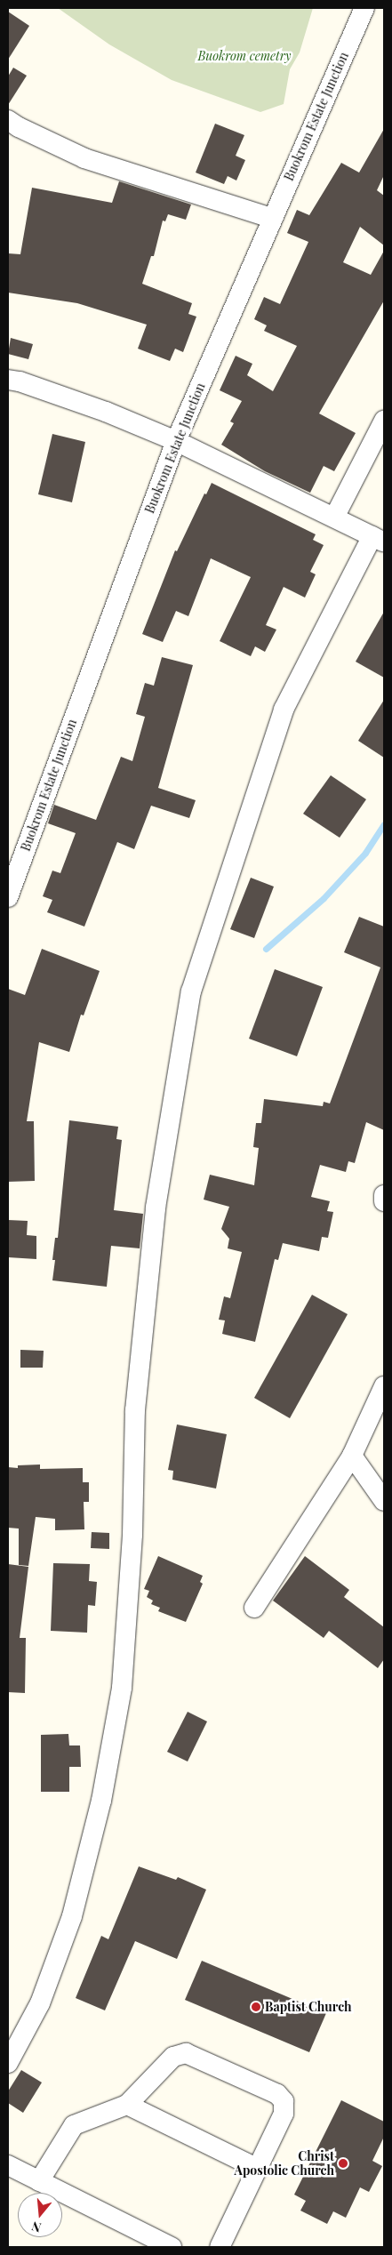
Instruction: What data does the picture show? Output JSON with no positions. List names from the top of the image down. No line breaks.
{"streets":{"street":["Buokrom Estate Junction"]},"parks":["Buokrom cemetry"],"places":["Baptist Church","Christ Apostolic Church"],"north":"bottom"}
